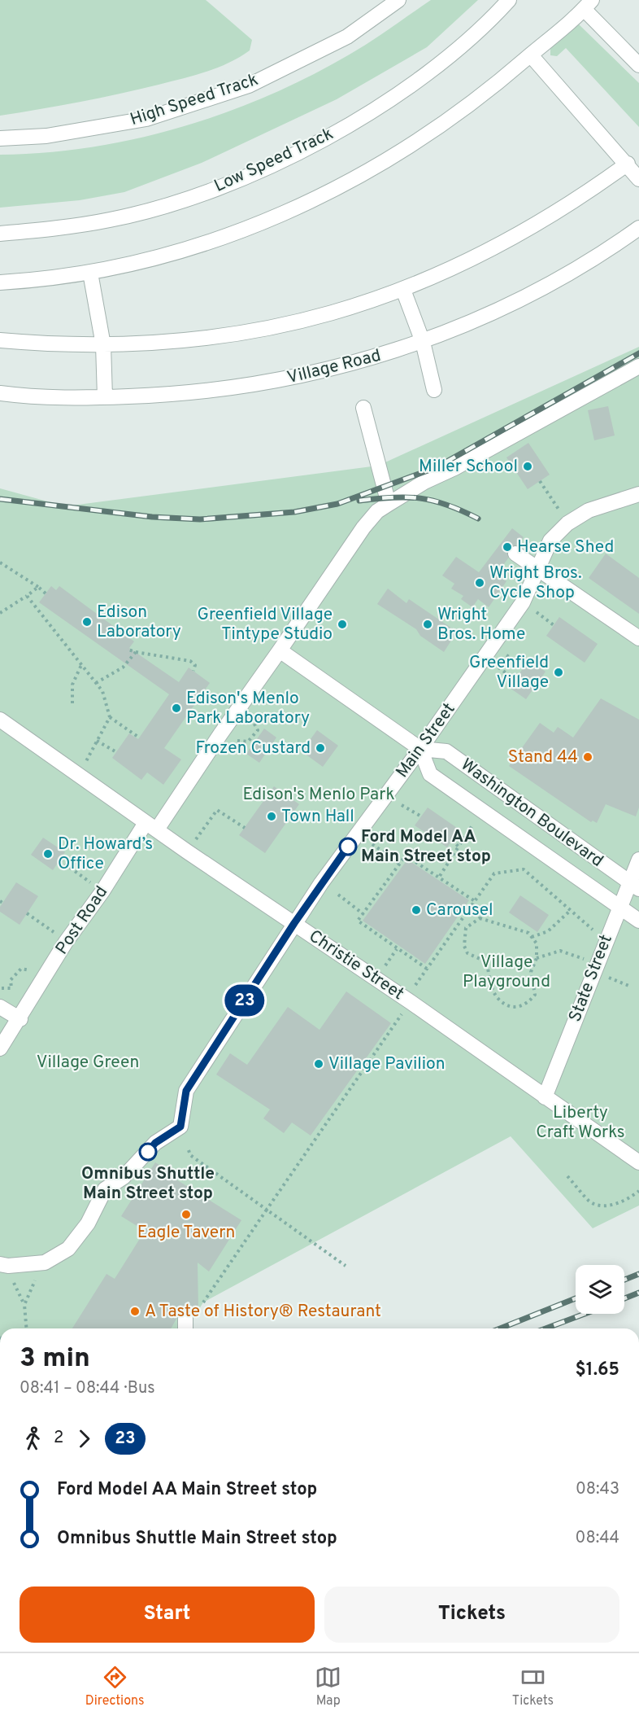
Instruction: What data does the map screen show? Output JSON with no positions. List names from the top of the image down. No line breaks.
{"streets":{"street":["High Speed Track","Low Speed Track","Village Road","Main Street","Washington Boulevard","Post Road","Christie Street","State Street"]},"crossings":[["Main Street","Washington Boulevard"],["Main Street","Christie Street"],["Washington Boulevard","Post Road"],["Washington Boulevard","State Street"],["Post Road","Christie Street"],["Christie Street","State Street"]],"parks":["Edison's Menlo Park","Village Playground","Village Green","Liberty Craft Works"],"places":["Miller School","Hearse Shed","Wright Bros. Cycle Shop","Edison Laboratory","Greenfield Village Tintype Studio","Wright Bros. Home","Greenfield Village","Edison's Menlo Park Laboratory","Frozen Custard","Stand 44","Town Hall","Ford Model AA Main Street stop","Dr. Howard’s Office","Carousel","Village Pavilion","Omnibus Shuttle Main Street stop","Eagle Tavern","A Taste of History® Restaurant"],"lines":["bus line 23"],"page":{"on_map":"23","heading":["3 min","08:41 – 08:44 · Bus","$1.65"],"legs":["2","23"],"list":[{"name":"Ford Model AA Main Street stop","value":"08:43"},{"name":"Omnibus Shuttle Main Street stop","value":"08:44"}],"buttons":["Start","Tickets"],"tabs":["Directions","Map","Tickets"]}}
